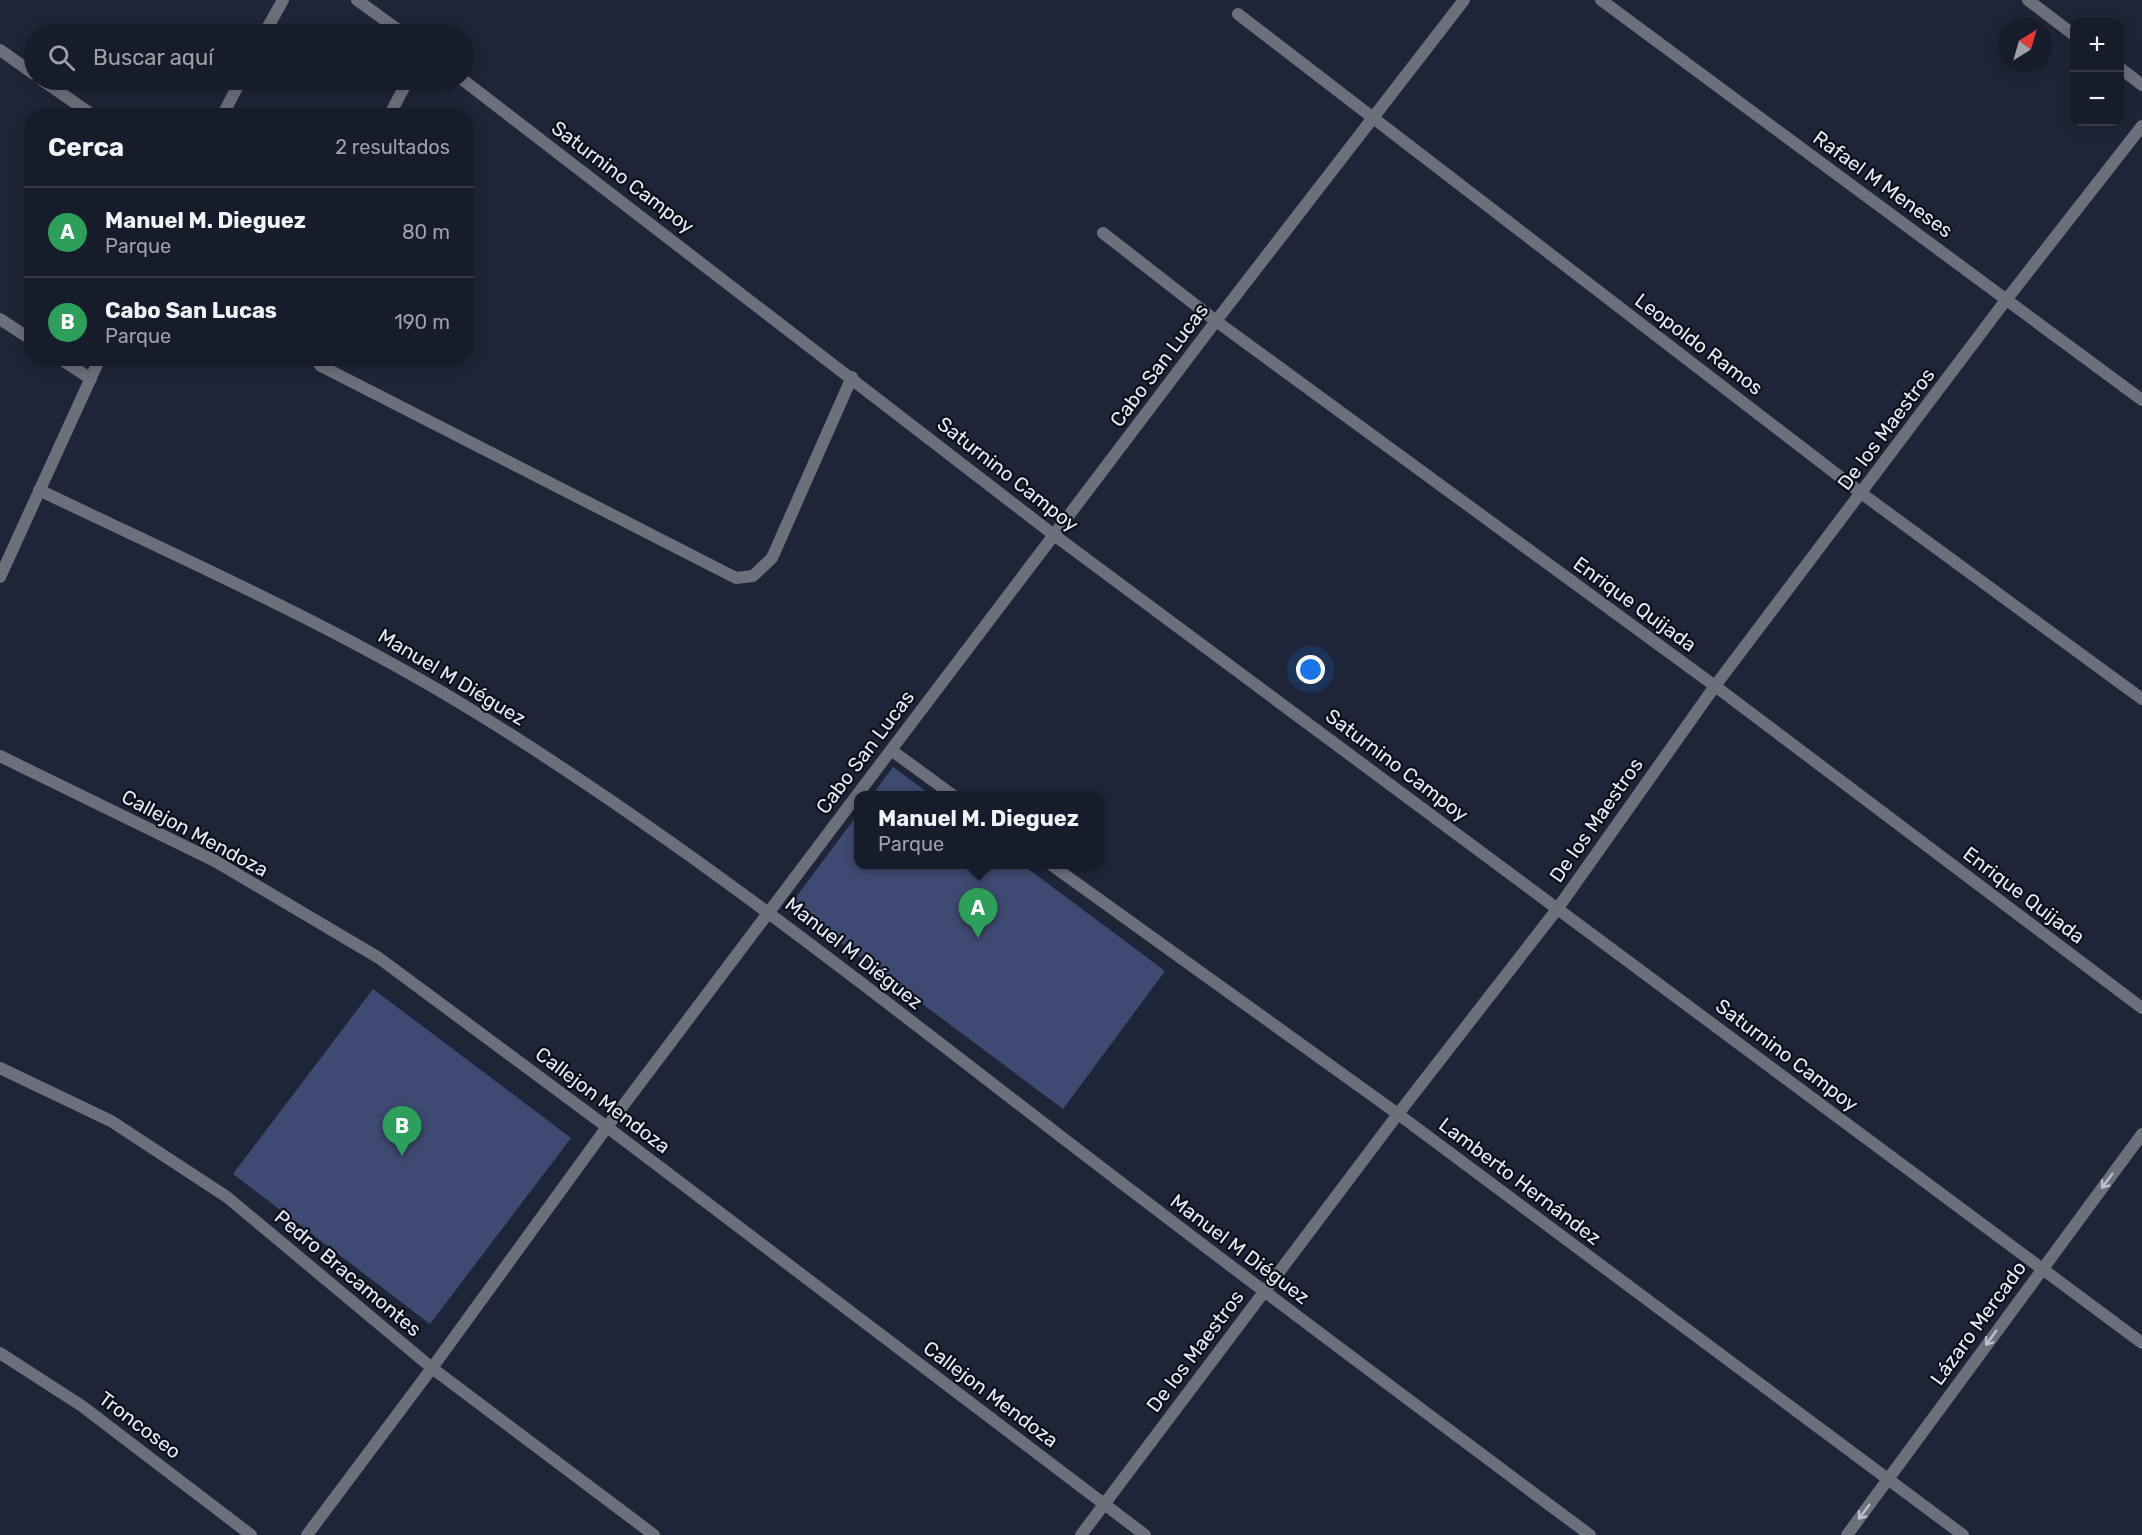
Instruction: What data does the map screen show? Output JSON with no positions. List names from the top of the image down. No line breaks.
{"streets":{"street":["Saturnino Campoy","Rafael M Meneses","Leopoldo Ramos","Cabo San Lucas","De los Maestros","Enrique Quijada","Manuel M Diéguez","Callejon Mendoza","Lamberto Hernández","Pedro Bracamontes","Lázaro Mercado","Troncoseo"]},"crossings":[["Saturnino Campoy","Cabo San Lucas"],["Saturnino Campoy","De los Maestros"],["Saturnino Campoy","Lázaro Mercado"],["Rafael M Meneses","De los Maestros"],["Leopoldo Ramos","Cabo San Lucas"],["Leopoldo Ramos","De los Maestros"],["Cabo San Lucas","Enrique Quijada"],["Cabo San Lucas","Manuel M Diéguez"],["Cabo San Lucas","Callejon Mendoza"],["Cabo San Lucas","Pedro Bracamontes"],["De los Maestros","Enrique Quijada"],["De los Maestros","Manuel M Diéguez"],["De los Maestros","Callejon Mendoza"],["De los Maestros","Lamberto Hernández"],["Lamberto Hernández","Lázaro Mercado"]],"one_way":["Lázaro Mercado"],"north":"top right","page":{"map_buttons":["+","−"],"search":"Buscar aquí","heading":["Cerca","2 resultados"],"list":[{"mark":"A","name":"Manuel M. Dieguez","note":"Parque","value":"80 m"},{"mark":"B","name":"Cabo San Lucas","note":"Parque","value":"190 m"}],"popup":["Manuel M. Dieguez","Parque"],"pins":["A","B"]}}
